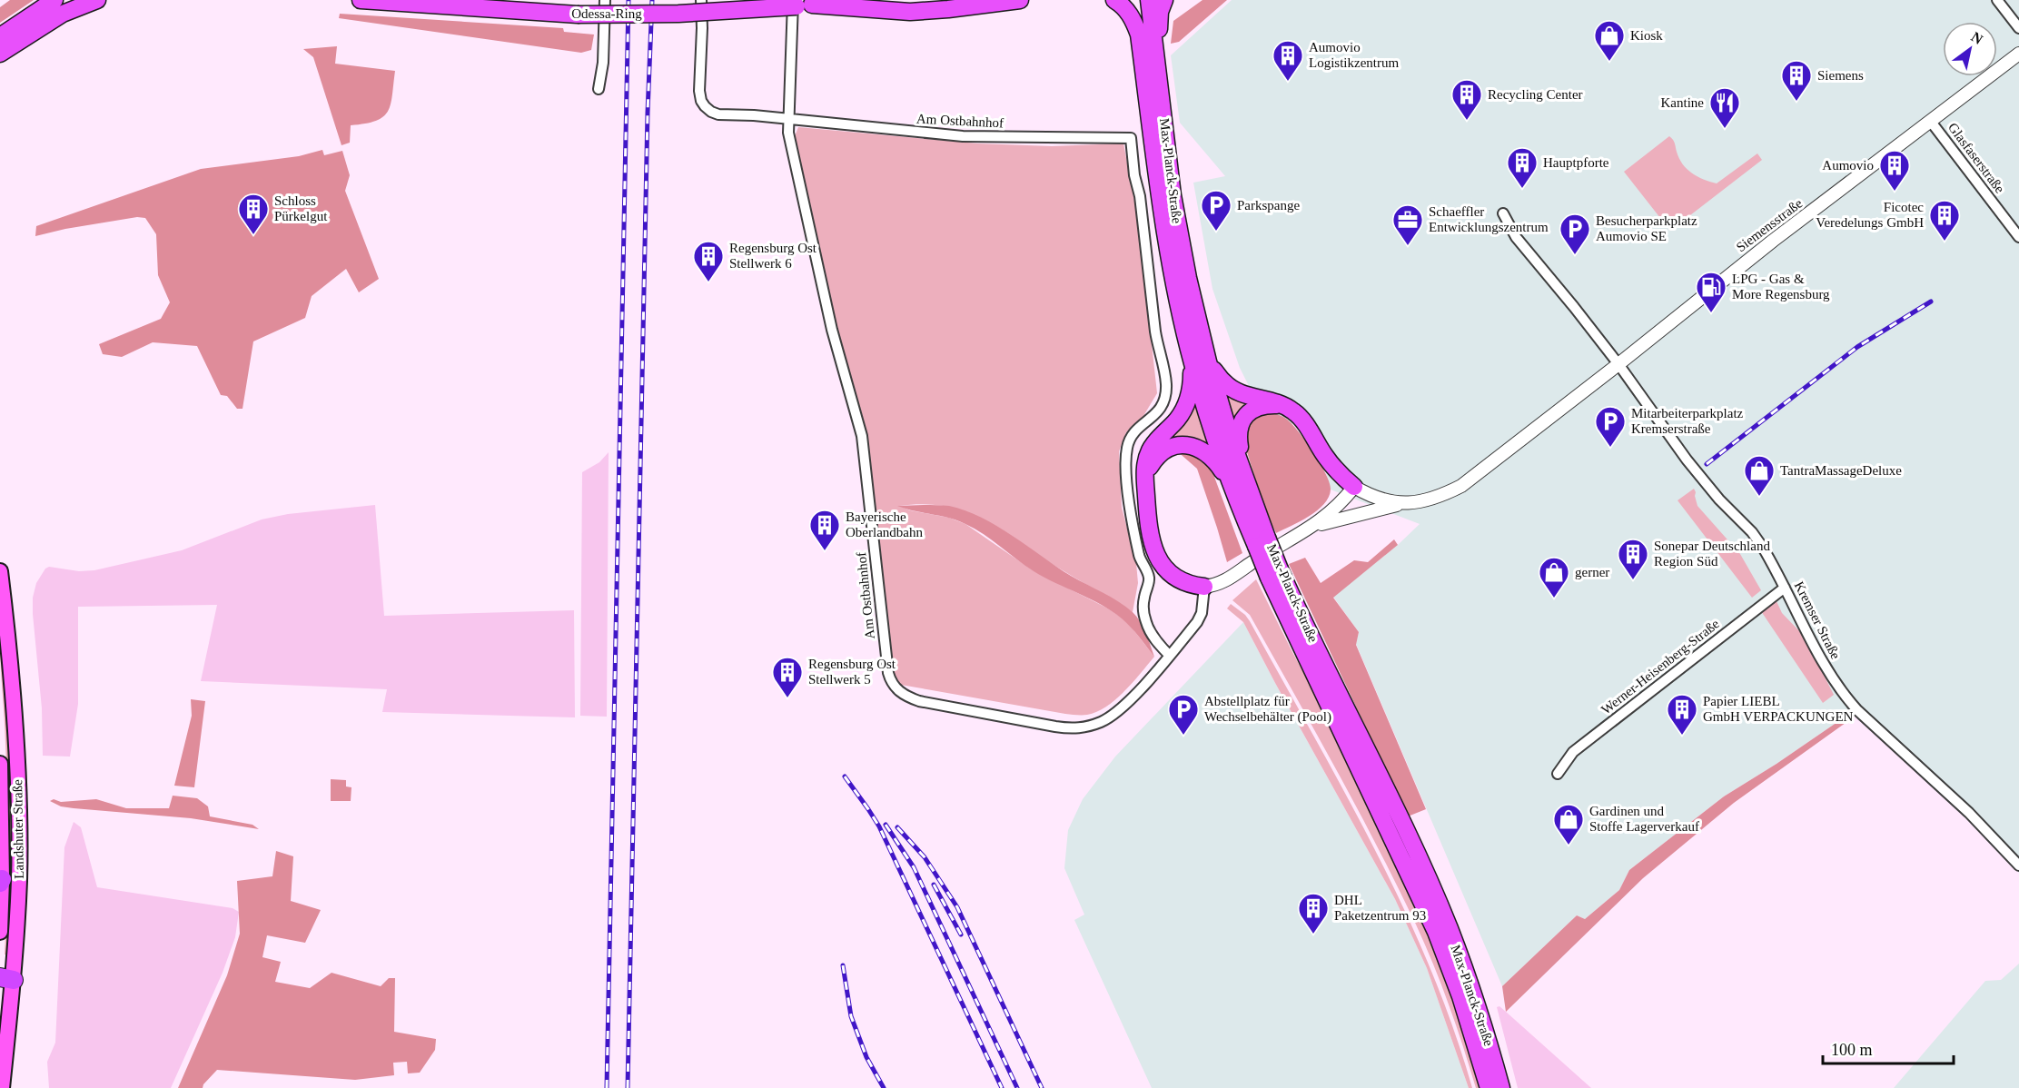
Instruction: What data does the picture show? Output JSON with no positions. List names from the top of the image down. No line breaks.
{"streets":{"highway":["Odessa-Ring","Max-Planck-Straße"],"main road":["Landshuter Straße"],"street":["Am Ostbahnhof","Glasfaserstraße","Siemensstraße","Kremser Straße","Werner-Heisenberg-Straße"]},"crossings":[["Odessa-Ring","Am Ostbahnhof"],["Glasfaserstraße","Siemensstraße"],["Siemensstraße","Kremser Straße"],["Kremser Straße","Werner-Heisenberg-Straße"]],"places":{"shop":["Kiosk","TantraMassageDeluxe","gerner","Gardinen und Stoffe Lagerverkauf"],"building":["Aumovio Logistikzentrum","Siemens","Recycling Center","Hauptpforte","Aumovio","Schloss Pürkelgut","Ficotec Veredelungs GmbH","Regensburg Ost Stellwerk 6","Bayerische Oberlandbahn","Sonepar Deutschland Region Süd","Regensburg Ost Stellwerk 5","Papier LIEBL GmbH VERPACKUNGEN","DHL Paketzentrum 93"],"restaurant":["Kantine"],"parking":["Parkspange","Besucherparkplatz Aumovio SE","Mitarbeiterparkplatz Kremserstraße","Abstellplatz für Wechselbehälter (Pool)"],"office":["Schaeffler Entwicklungszentrum"],"fuel station":["LPG - Gas & More Regensburg"]},"scale_bar":"100 m","north":"top right"}
